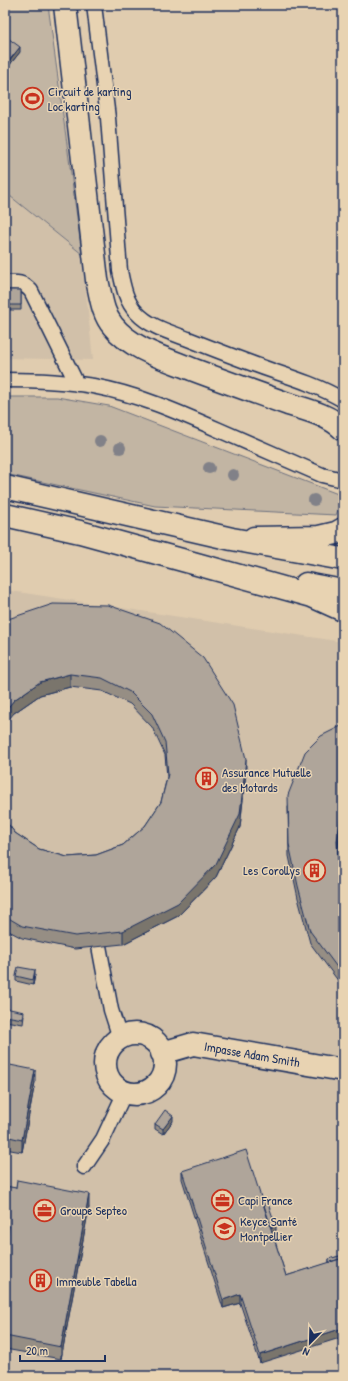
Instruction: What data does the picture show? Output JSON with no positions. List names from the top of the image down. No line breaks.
{"streets":{"street":["Impasse Adam Smith"]},"places":{"sports":["Circuit de karting Loc'karting"],"building":["Assurance Mutuelle des Motards","Les Corollys","Immeuble Tabella"],"office":["Capi France","Groupe Septeo"],"school or university":["Keyce Santé Montpellier"]},"scale_bar":"20 m","north":"bottom left"}
